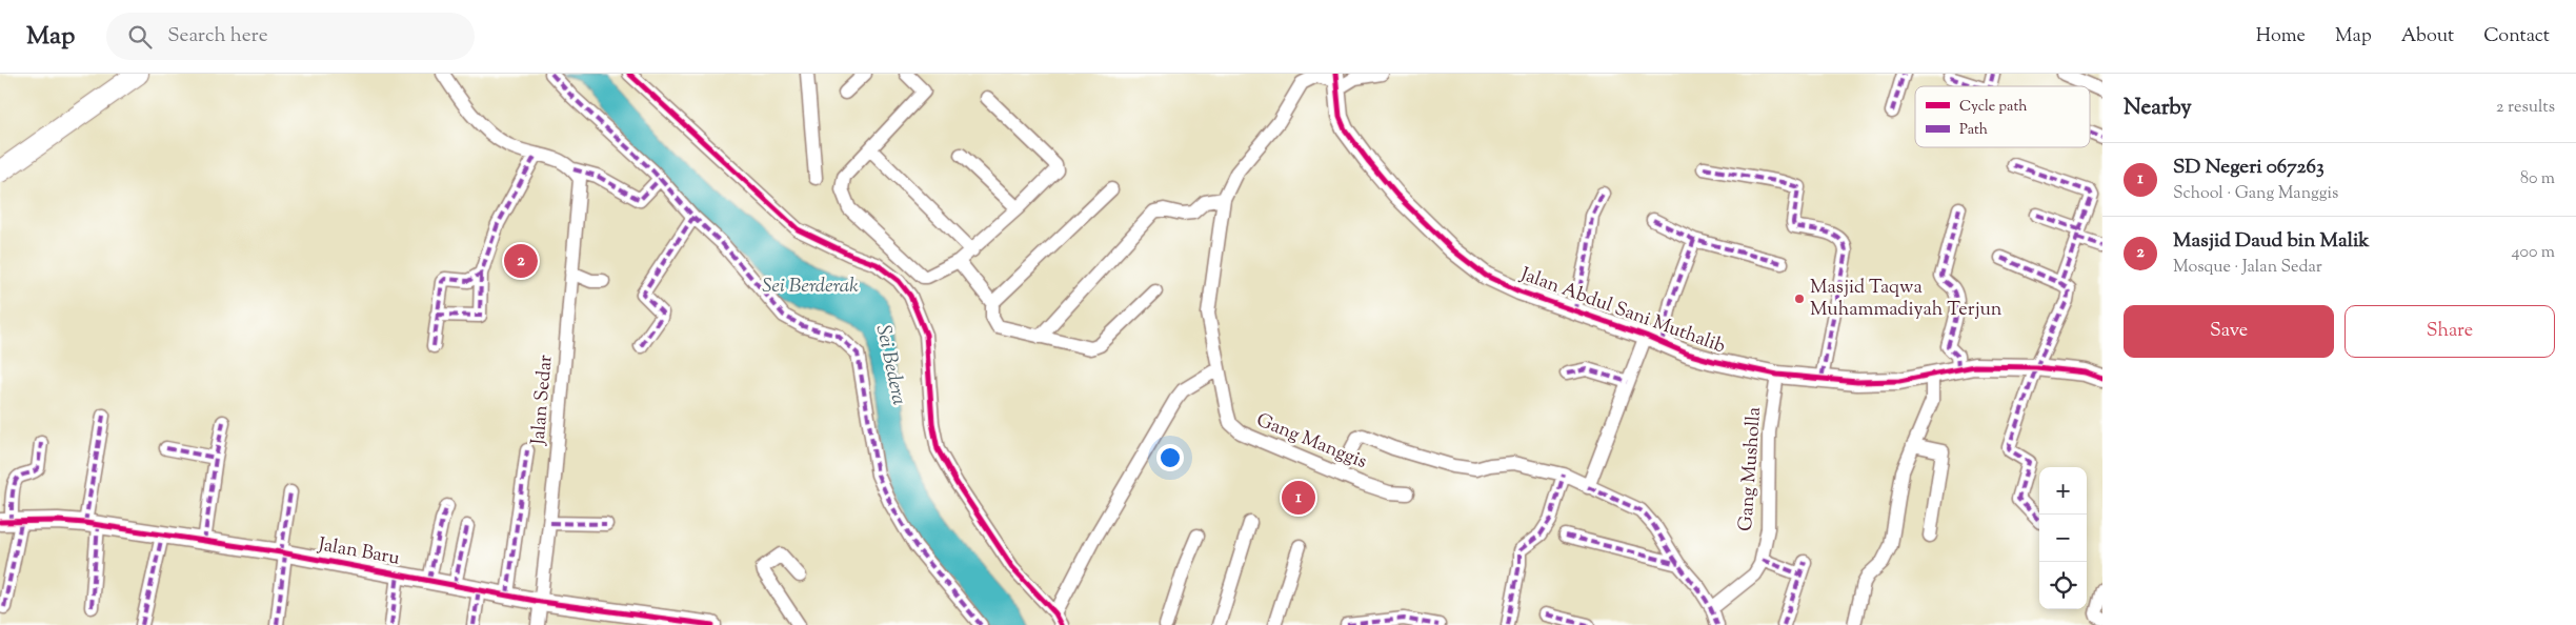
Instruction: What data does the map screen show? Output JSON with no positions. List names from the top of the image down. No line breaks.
{"streets":{"street":["Jalan Abdul Sani Muthalib","Jalan Sedar","Gang Manggis","Gang Musholla","Jalan Baru"]},"crossings":[["Jalan Abdul Sani Muthalib","Gang Manggis"],["Jalan Abdul Sani Muthalib","Gang Musholla"],["Jalan Sedar","Jalan Baru"]],"water":["Sei Berderak","Sei Bedera"],"places":["Masjid Taqwa Muhammadiyah Terjun"],"legend":["Cycle path","Path"],"page":{"header":"Map","search":"Search here","nav":["Home","Map","About","Contact"],"heading":["Nearby","2 results"],"list":[{"mark":"1","name":"SD Negeri 067263","note":"School · Gang Manggis","value":"80 m"},{"mark":"2","name":"Masjid Daud bin Malik","note":"Mosque · Jalan Sedar","value":"400 m"}],"pins":["2","1"],"buttons":["Save","Share"],"map_buttons":["+","−"]}}
